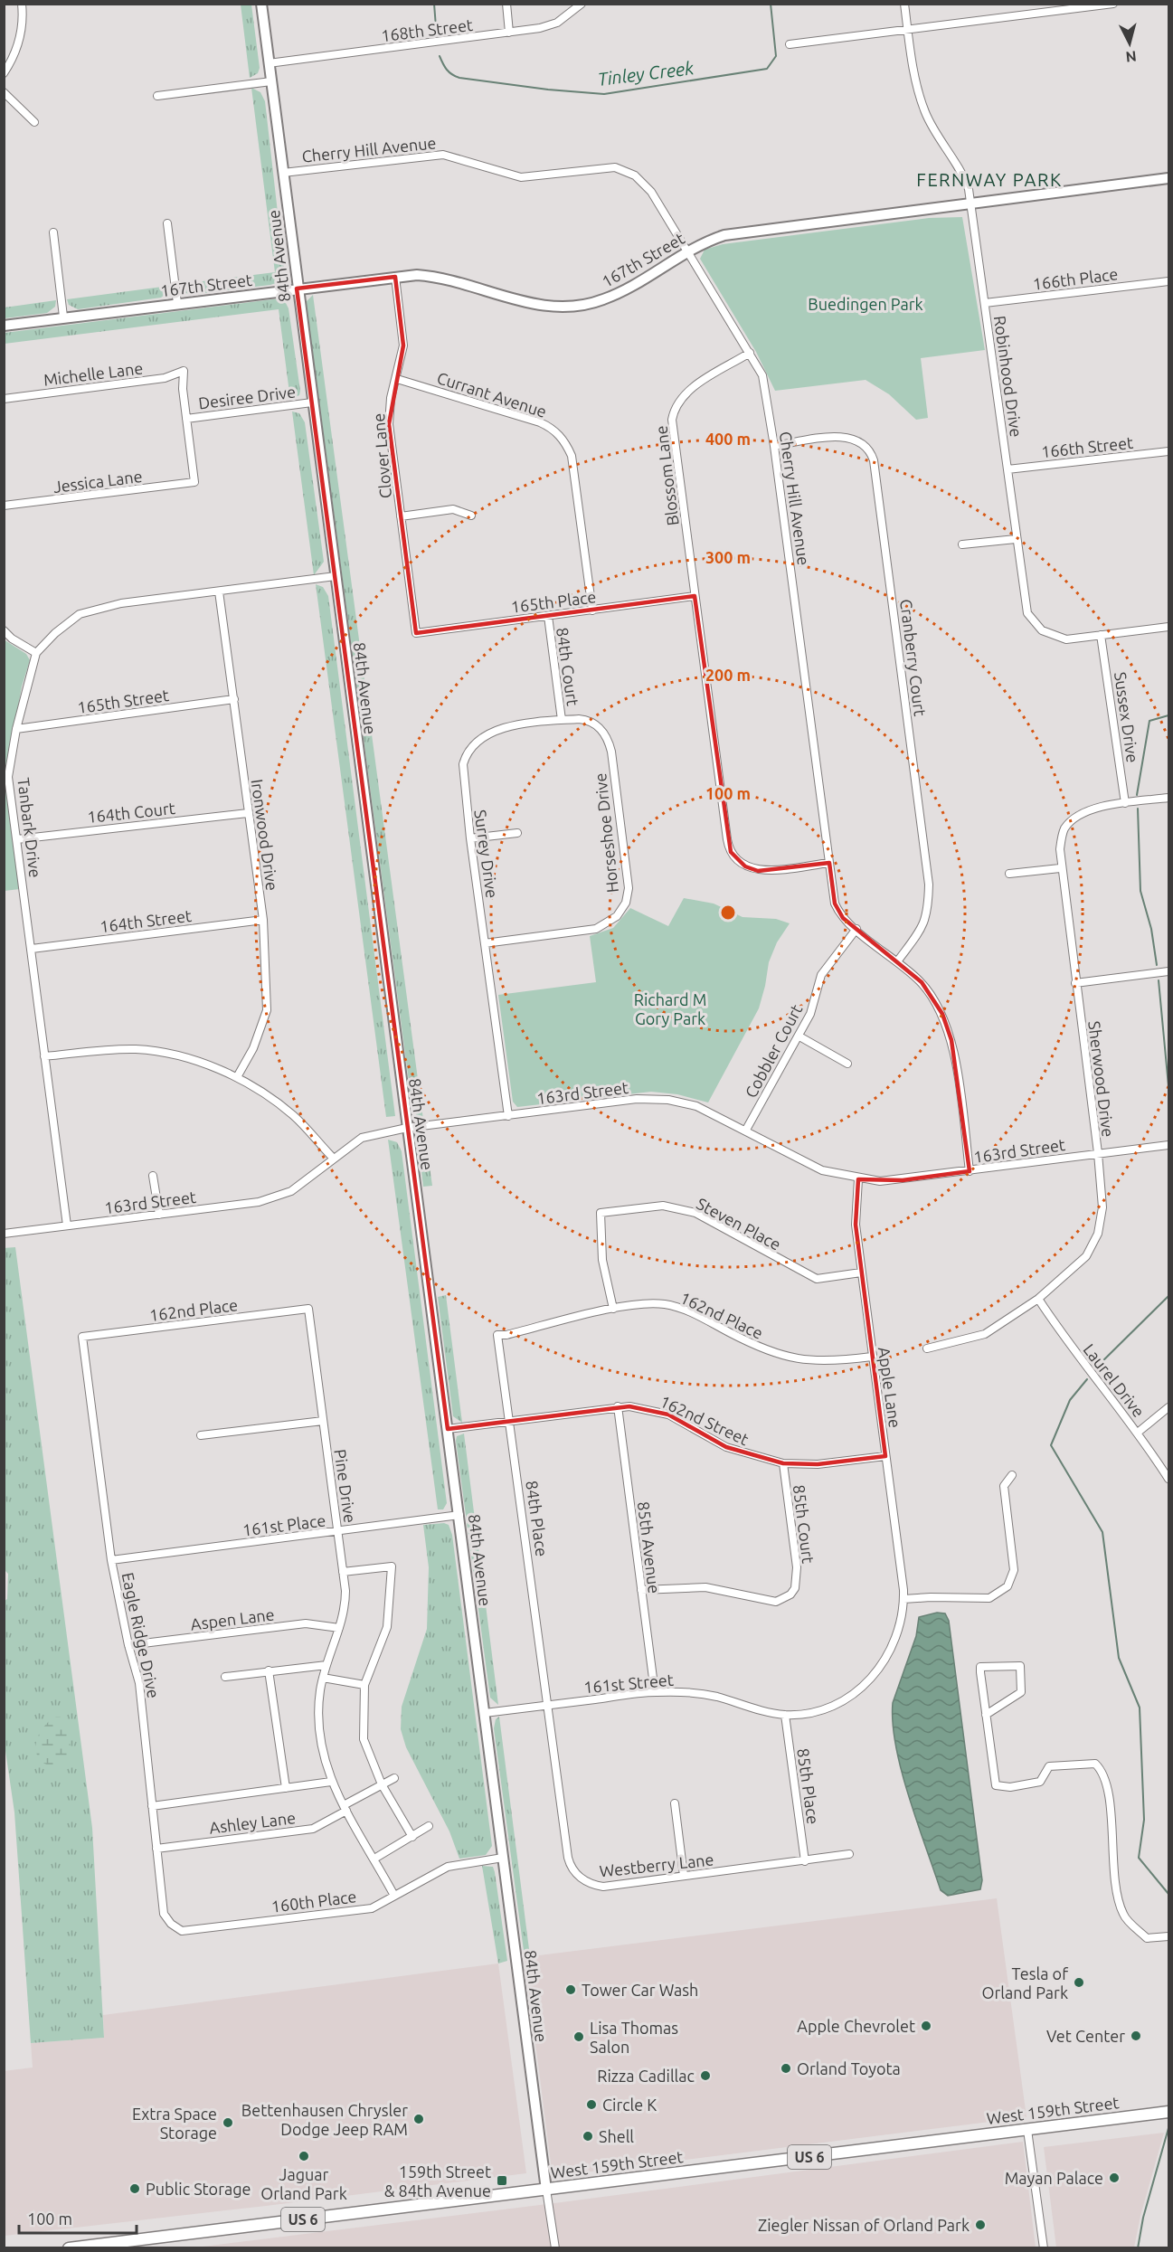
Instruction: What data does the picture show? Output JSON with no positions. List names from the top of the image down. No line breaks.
{"streets":{"main road":["West 159th Street","US 6"],"street":["168th Street","Cherry Hill Avenue","84th Avenue","167th Street","166th Place","Michelle Lane","Robinhood Drive","Currant Avenue","Desiree Drive","166th Street","Clover Lane","Blossom Lane","Jessica Lane","165th Place","Cranberry Court","84th Court","165th Street","Sussex Drive","164th Court","Tanbark Drive","Horseshoe Drive","Ironwood Drive","Surrey Drive","164th Street","Cobbler Court","Sherwood Drive","163rd Street","Steven Place","162nd Place","Laurel Drive","Apple Lane","162nd Street","Pine Drive","84th Place","85th Court","161st Place","85th Avenue","Aspen Lane","Eagle Ridge Drive","161st Street","85th Place","Ashley Lane","Westberry Lane","160th Place"]},"crossings":[["168th Street","84th Avenue"],["Cherry Hill Avenue","84th Avenue"],["Cherry Hill Avenue","167th Street"],["Cherry Hill Avenue","Blossom Lane"],["Cherry Hill Avenue","Cranberry Court"],["Cherry Hill Avenue","Cobbler Court"],["Cherry Hill Avenue","163rd Street"],["84th Avenue","167th Street"],["84th Avenue","Desiree Drive"],["84th Avenue","Tanbark Drive"],["84th Avenue","163rd Street"],["84th Avenue","162nd Street"],["84th Avenue","161st Place"],["84th Avenue","161st Street"],["84th Avenue","160th Place"],["84th Avenue","West 159th Street"],["167th Street","Robinhood Drive"],["167th Street","Clover Lane"],["166th Place","Robinhood Drive"],["Michelle Lane","Desiree Drive"],["Michelle Lane","Jessica Lane"],["Robinhood Drive","166th Street"],["Robinhood Drive","Sussex Drive"],["Currant Avenue","Clover Lane"],["Currant Avenue","165th Place"],["Desiree Drive","Jessica Lane"],["Clover Lane","165th Place"],["Blossom Lane","165th Place"],["165th Place","84th Court"],["84th Court","Surrey Drive"],["165th Street","Tanbark Drive"],["165th Street","Ironwood Drive"],["Sussex Drive","Sherwood Drive"],["164th Court","Tanbark Drive"],["164th Court","Ironwood Drive"],["Tanbark Drive","Ironwood Drive"],["Tanbark Drive","164th Street"],["Tanbark Drive","163rd Street"],["Horseshoe Drive","Surrey Drive"],["Ironwood Drive","164th Street"],["Surrey Drive","163rd Street"],["Cobbler Court","163rd Street"],["Sherwood Drive","163rd Street"],["Sherwood Drive","Laurel Drive"],["163rd Street","Apple Lane"],["Steven Place","162nd Place"],["Steven Place","Apple Lane"],["162nd Place","Apple Lane"],["162nd Place","Pine Drive"],["162nd Place","84th Place"],["162nd Place","Eagle Ridge Drive"],["Apple Lane","162nd Street"],["Apple Lane","161st Street"],["162nd Street","84th Place"],["162nd Street","85th Court"],["162nd Street","85th Avenue"],["Pine Drive","161st Place"],["Pine Drive","Aspen Lane"],["Pine Drive","Ashley Lane"],["Pine Drive","160th Place"],["84th Place","161st Street"],["84th Place","Westberry Lane"],["85th Court","85th Avenue"],["161st Place","Eagle Ridge Drive"],["85th Avenue","161st Street"],["Aspen Lane","Eagle Ridge Drive"],["Eagle Ridge Drive","Ashley Lane"],["Eagle Ridge Drive","160th Place"],["161st Street","85th Place"],["161st Street","Westberry Lane"],["85th Place","Westberry Lane"]],"districts":["FERNWAY PARK"],"water":["Tinley Creek"],"parks":["Buedingen Park","Richard M Gory Park"],"places":{"other":["Tesla of Orland Park","Tower Car Wash","Apple Chevrolet","Vet Center","Lisa Thomas Salon","Orland Toyota","Rizza Cadillac","Circle K","Bettenhausen Chrysler Dodge Jeep RAM","Extra Space Storage","Shell","Jaguar Orland Park","Mayan Palace","Public Storage","Ziegler Nissan of Orland Park"],"transit":["159th Street & 84th Avenue"]},"scale_bar":"100 m","north":"bottom","rings":["400 m","300 m","200 m","100 m"]}
